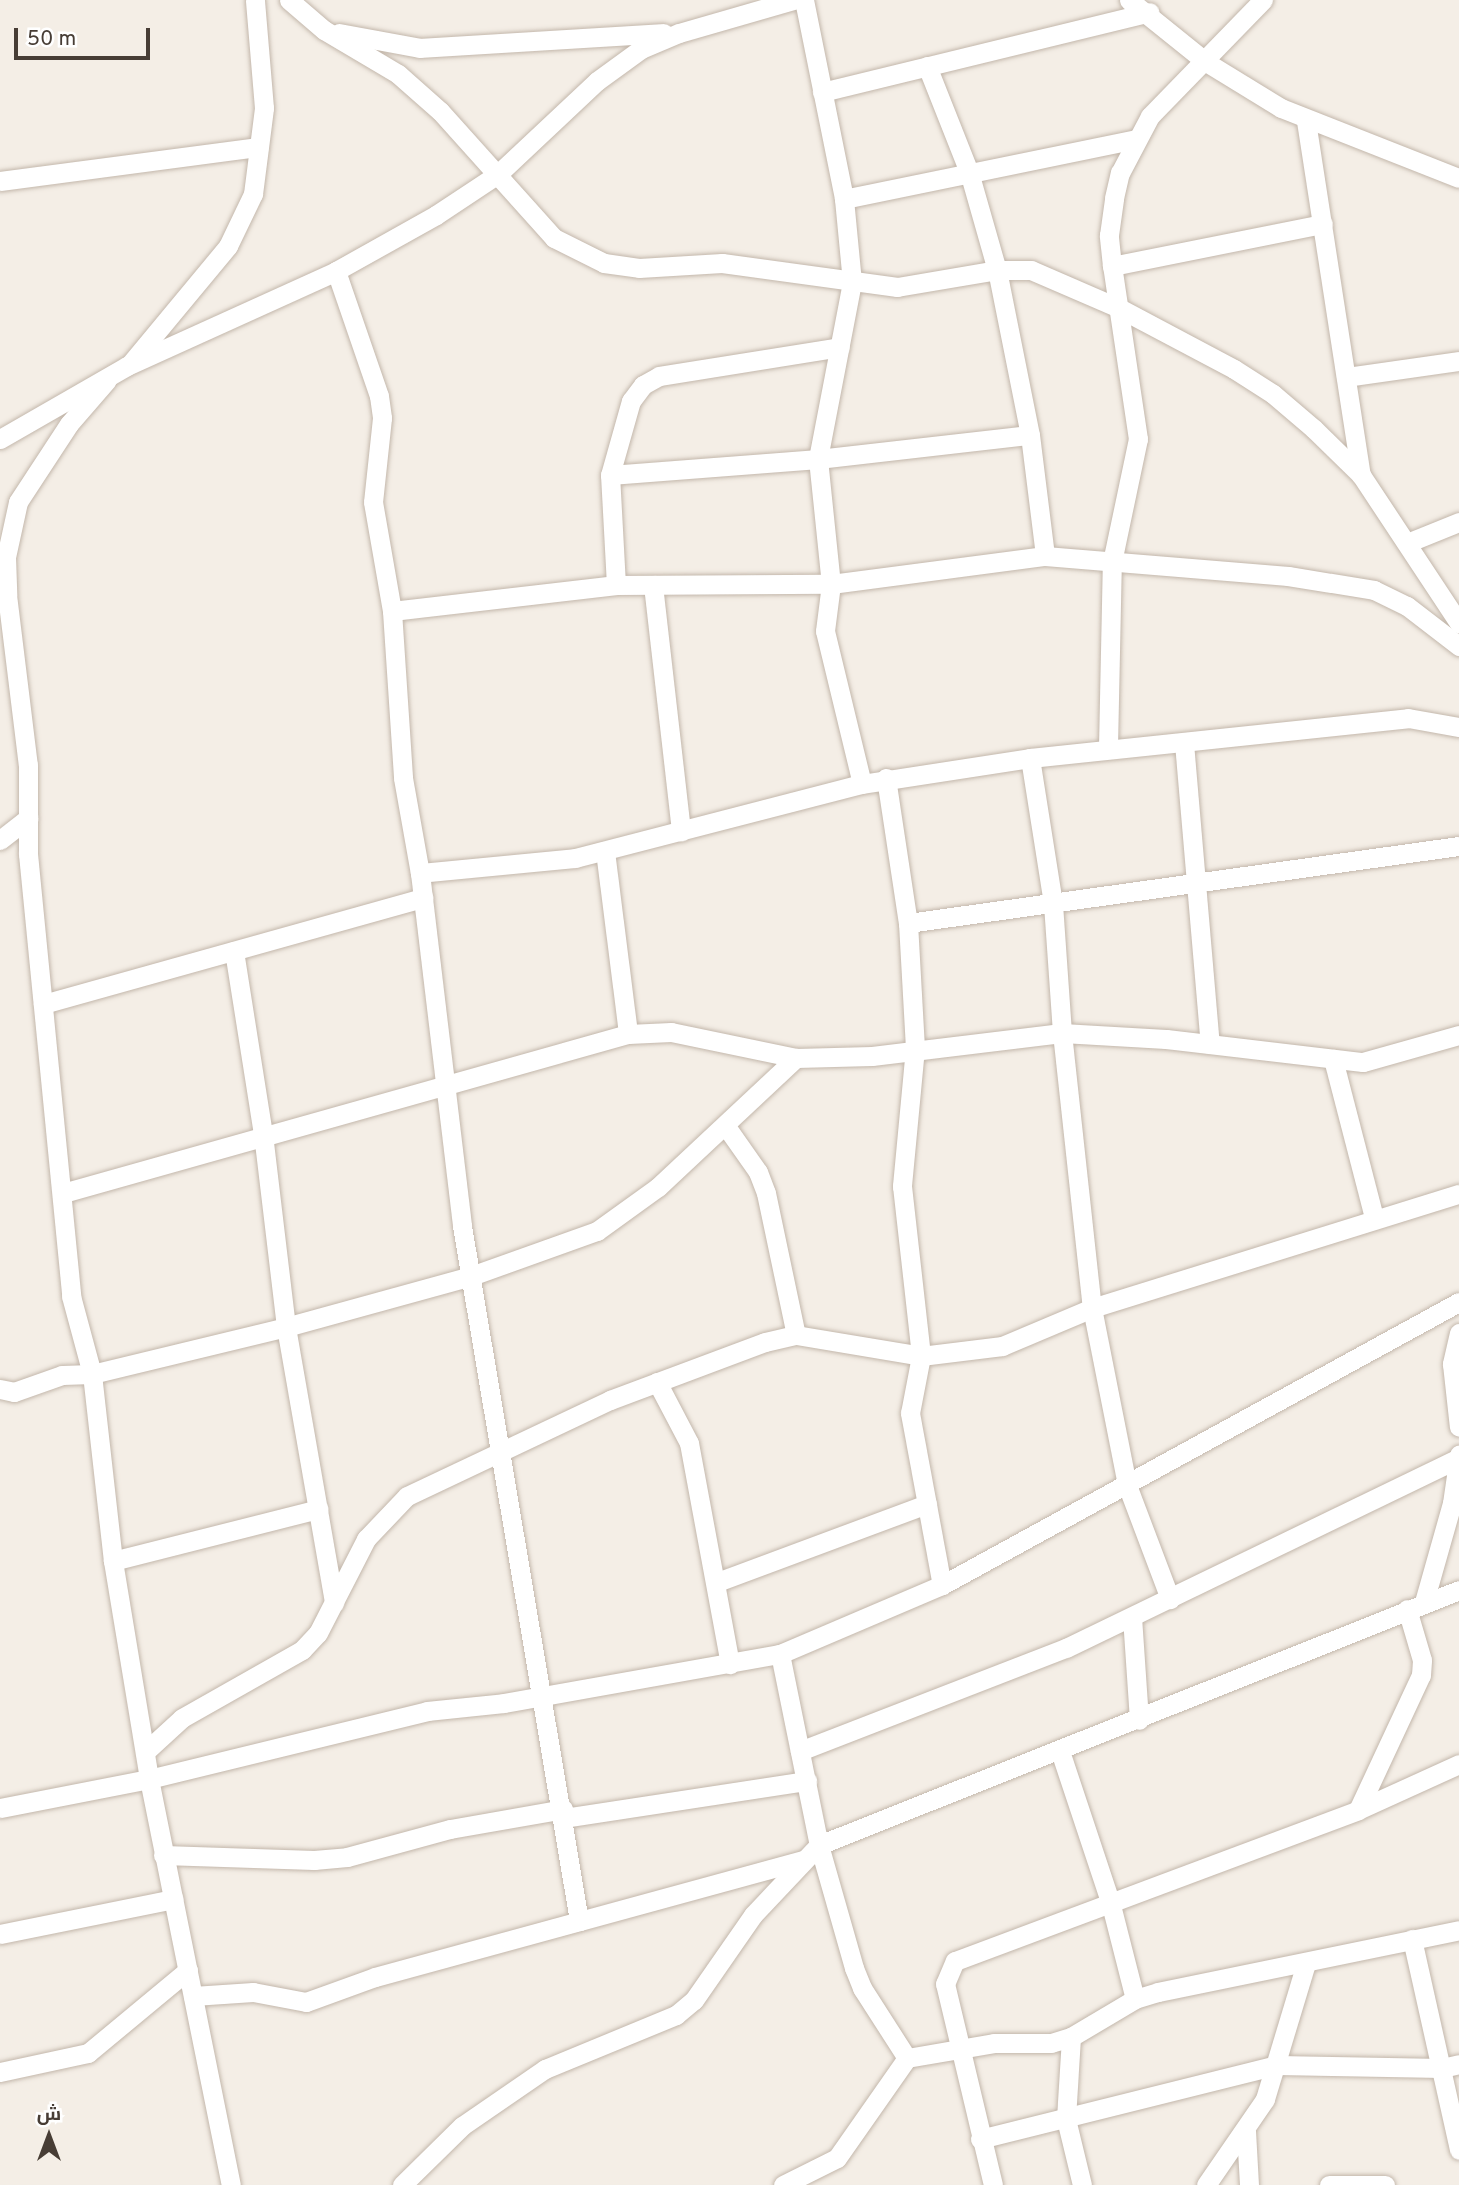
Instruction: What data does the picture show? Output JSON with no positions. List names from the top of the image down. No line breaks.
{"scale_bar":"50 m","north":"top"}
